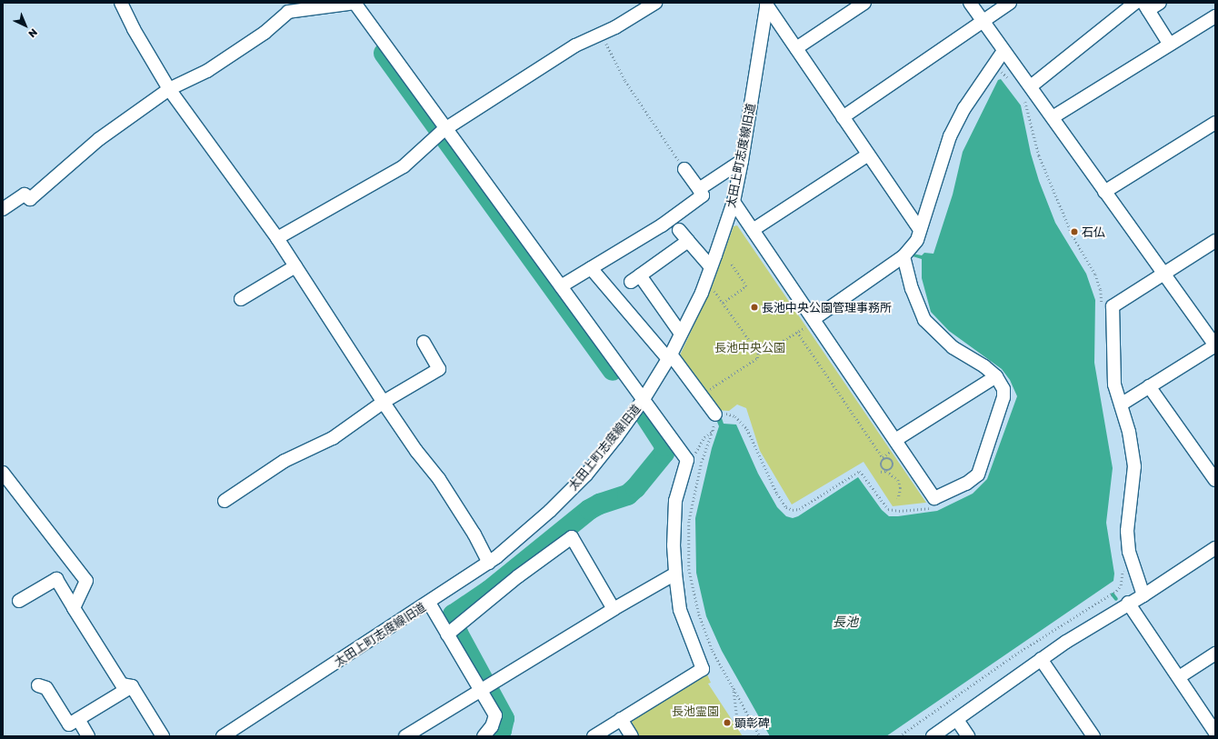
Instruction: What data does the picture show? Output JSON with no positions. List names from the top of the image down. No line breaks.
{"streets":{"street":["太田上町志度線旧道"]},"water":["長池"],"parks":["長池中央公園","長池霊園"],"places":["石仏","長池中央公園管理事務所","顕彰碑"],"north":"bottom right"}
